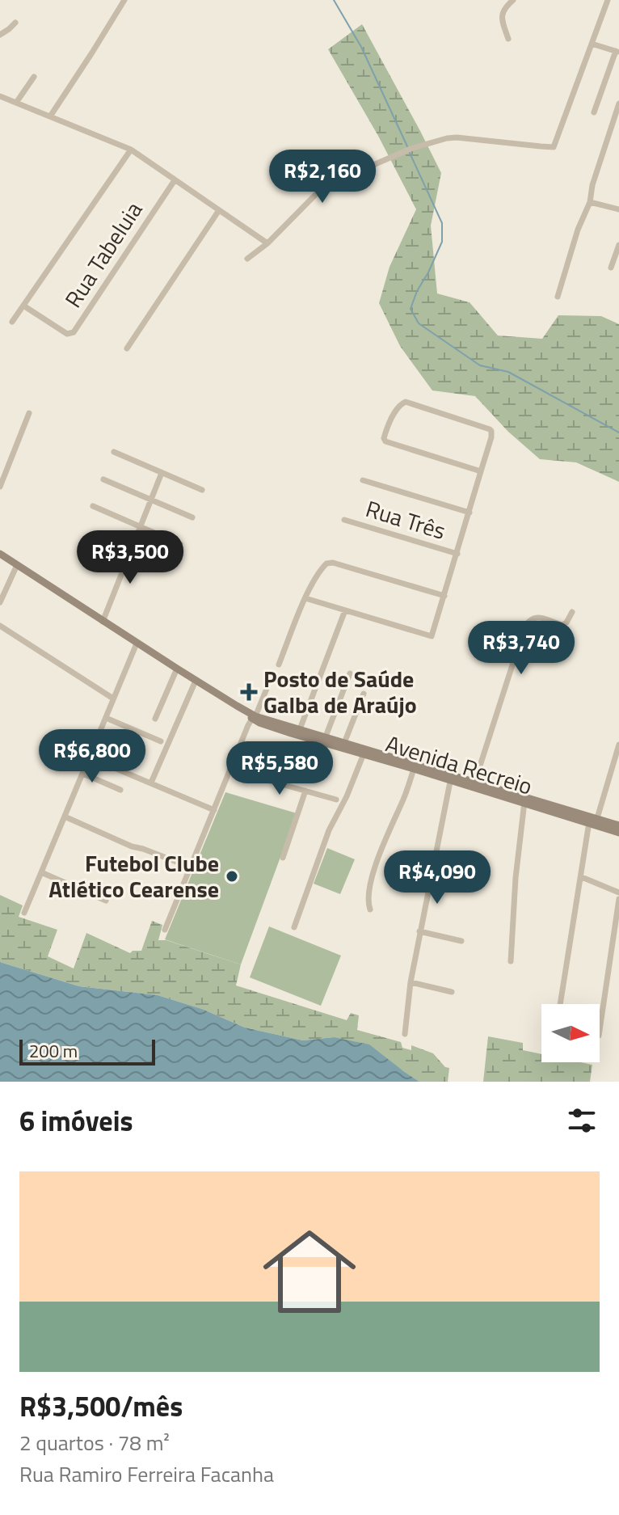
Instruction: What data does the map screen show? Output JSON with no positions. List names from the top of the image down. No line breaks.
{"streets":{"main road":["Avenida Recreio"],"street":["Rua Tabeluia","Rua Três"]},"places":{"health":["Posto de Saúde Galba de Araújo"],"other":["Futebol Clube Atlético Cearense"]},"scale_bar":"200 m","north":"right","page":{"price":["R$2,160","R$3,500","R$3,740","R$6,800","R$5,580","R$4,090"],"scale":"200 m","heading":"6 imóveis","list":[{"name":"R$3,500/mês","note":"2 quartos · 78 m² · Rua Ramiro Ferreira Facanha"}]}}
